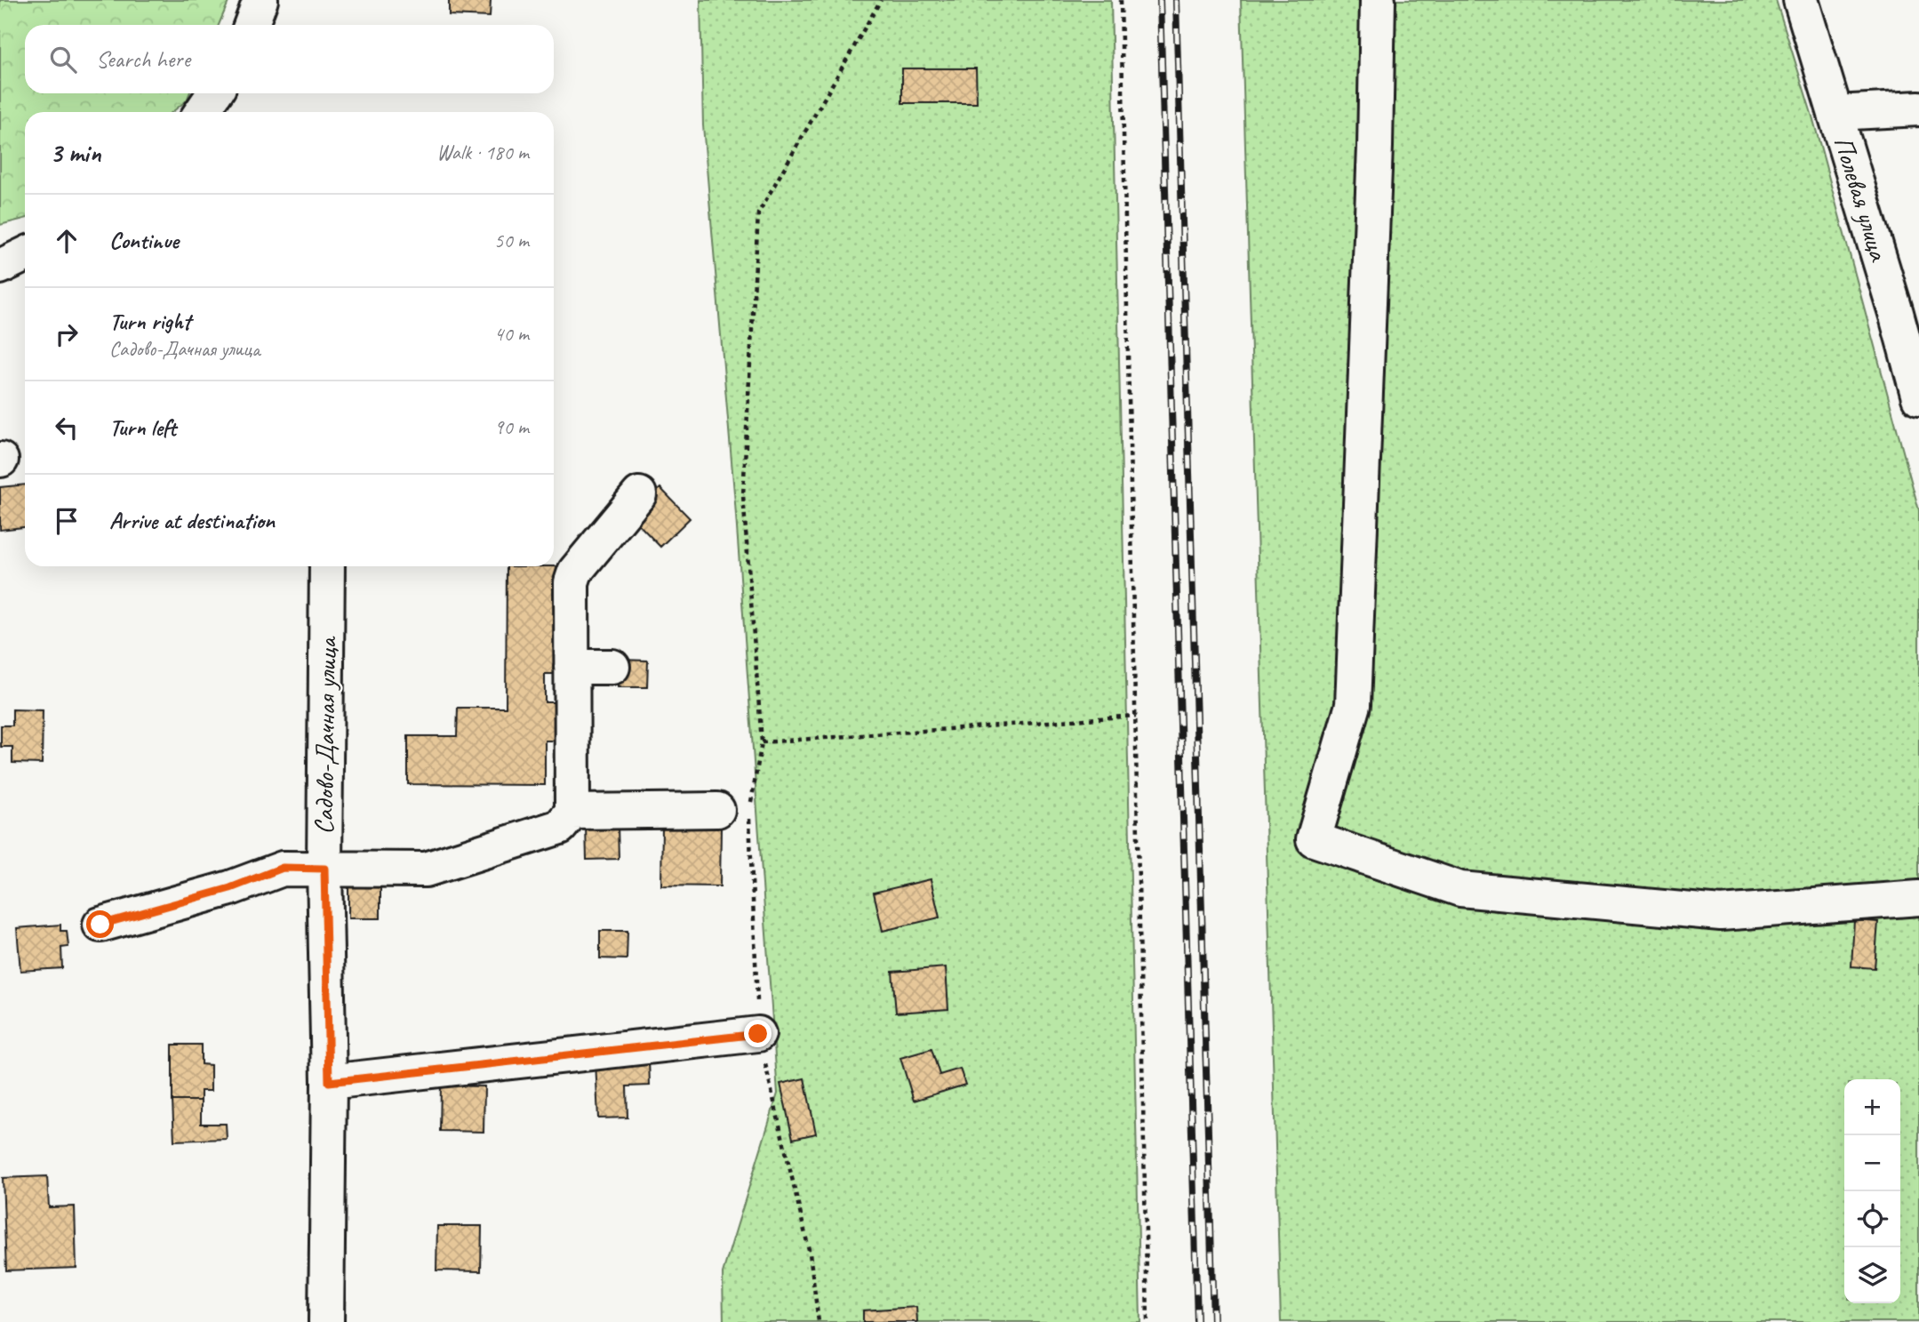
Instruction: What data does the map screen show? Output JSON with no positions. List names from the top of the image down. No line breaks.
{"streets":{"street":["Полевая улица","Садово-Дачная улица"]},"page":{"search":"Search here","heading":["3 min","Walk · 180 m"],"list":[["Continue","50 m"],["Turn right","Садово-Дачная улица","40 m"],["Turn left","90 m"],"Arrive at destination"],"map_buttons":["+","−"]}}
